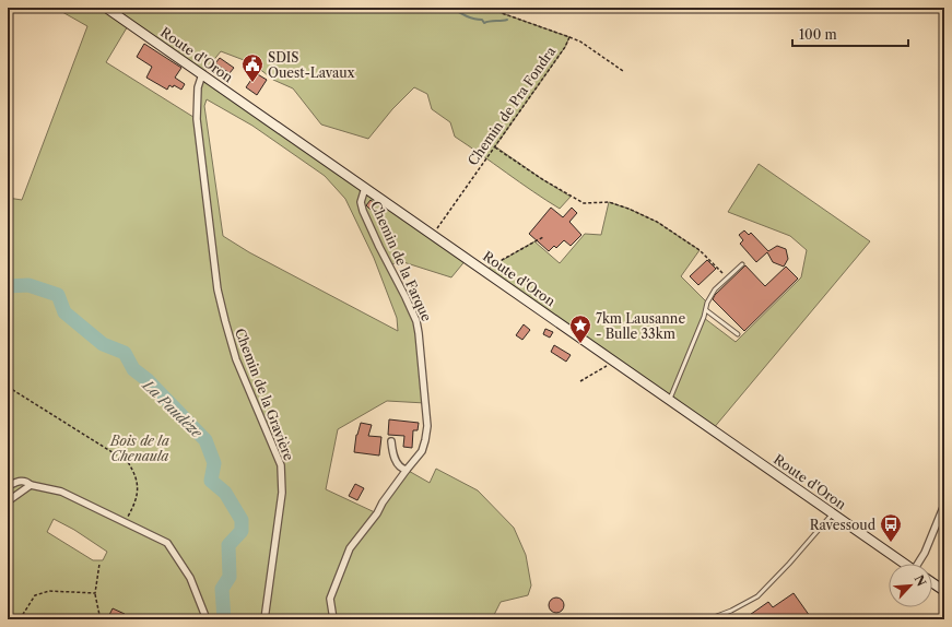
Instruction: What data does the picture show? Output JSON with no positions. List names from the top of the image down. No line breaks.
{"streets":{"main road":["Route d'Oron"],"street":["Chemin de la Farque","Chemin de la Gravière"],"path":["Chemin de Pra Fondra"]},"crossings":[["Route d'Oron","Chemin de Pra Fondra"],["Route d'Oron","Chemin de la Farque"],["Route d'Oron","Chemin de la Gravière"]],"water":["La Paudèze"],"parks":["Bois de la Chenaula"],"places":{"public building":["SDIS Ouest-Lavaux"],"place":["7km Lausanne - Bulle 33km"],"bus stop":["Ravessoud"]},"scale_bar":"100 m","north":"top right"}
